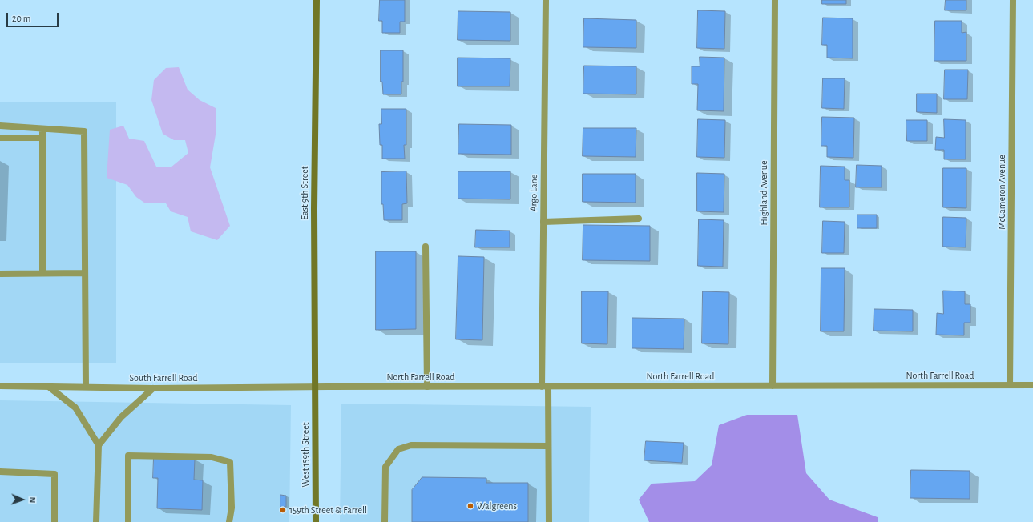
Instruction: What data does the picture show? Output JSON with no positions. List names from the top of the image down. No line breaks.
{"streets":{"main road":["East 9th Street","West 159th Street"],"street":["McCameron Avenue","Argo Lane","Highland Avenue","North Farrell Road","South Farrell Road"]},"crossings":[["McCameron Avenue","North Farrell Road"],["East 9th Street","South Farrell Road"],["East 9th Street","West 159th Street"],["Argo Lane","North Farrell Road"],["Highland Avenue","North Farrell Road"],["North Farrell Road","South Farrell Road"],["South Farrell Road","West 159th Street"]],"places":["Walgreens","159th Street & Farrell"],"scale_bar":"20 m","north":"right"}
